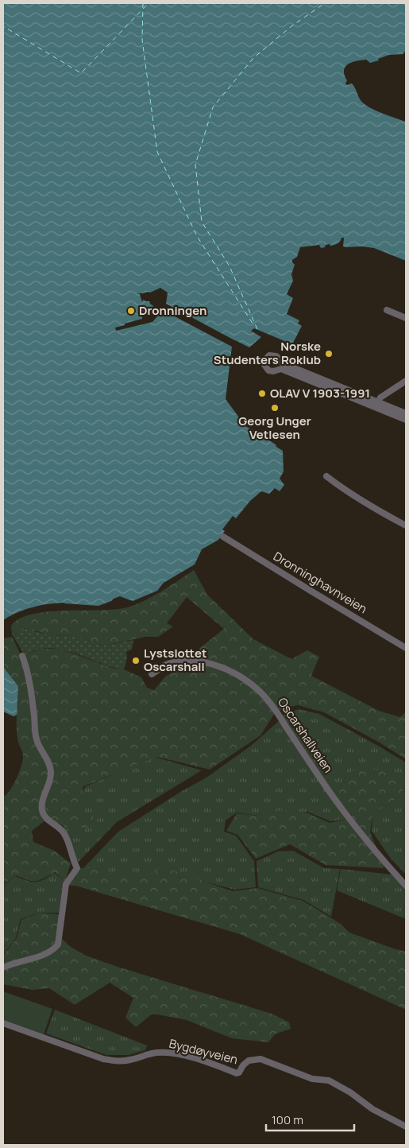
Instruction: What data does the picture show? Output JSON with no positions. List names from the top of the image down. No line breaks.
{"streets":{"street":["Dronninghavnveien","Oscarshallveien","Bygdøyveien"]},"places":["Dronningen","Norske Studenters Roklub","OLAV V 1903-1991","Georg Unger Vetlesen","Lystslottet Oscarshall"],"scale_bar":"100 m"}
